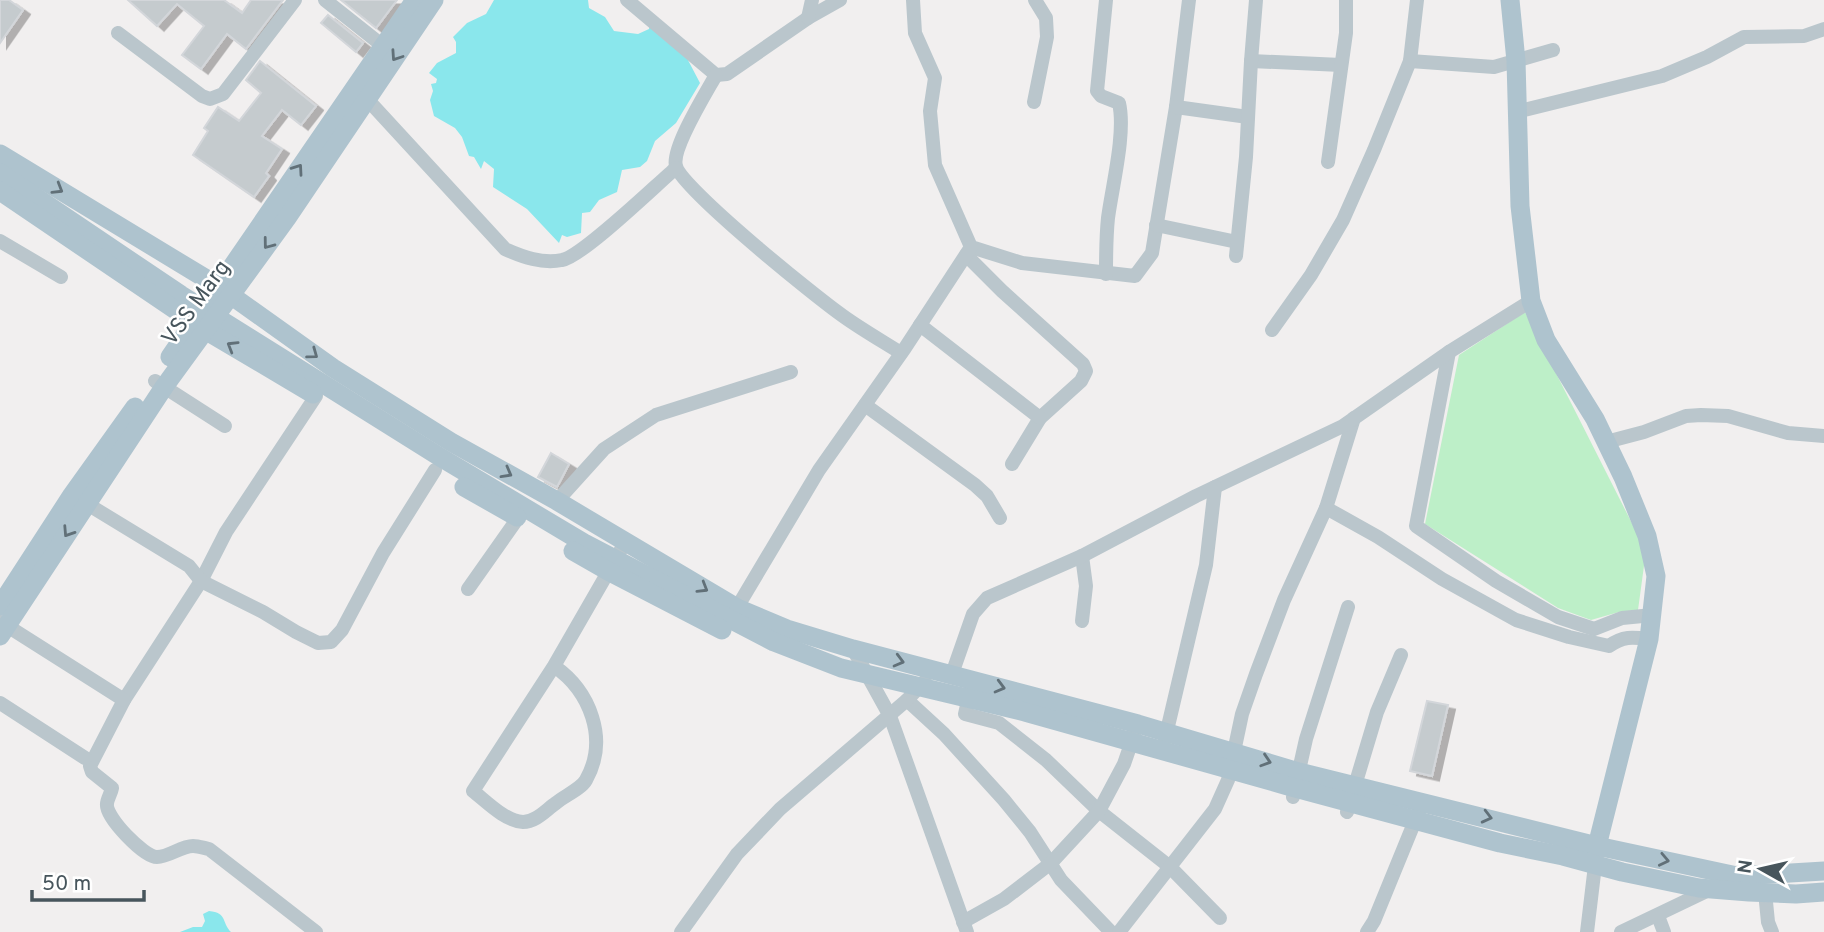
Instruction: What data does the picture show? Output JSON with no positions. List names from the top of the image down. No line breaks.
{"streets":{"main road":["VSS Marg"]},"scale_bar":"50 m","north":"left"}
